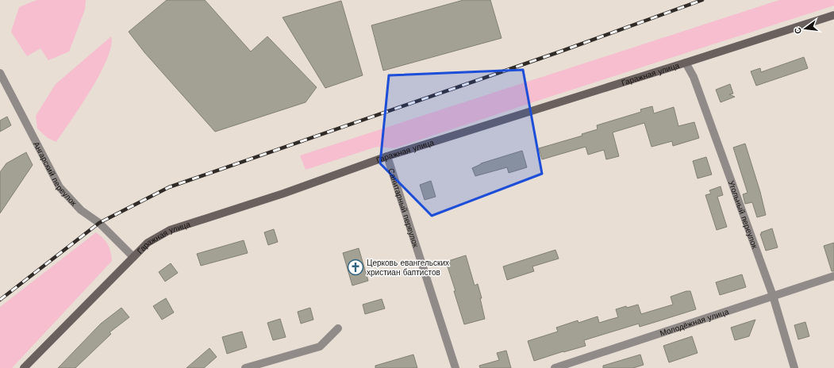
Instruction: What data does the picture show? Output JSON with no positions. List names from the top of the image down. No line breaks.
{"streets":{"street":["Гаражная улица","Ангарский переулок","Санитарный переулок","Угольный переулок","Молодёжная улица"]},"crossings":[["Гаражная улица","Ангарский переулок"],["Гаражная улица","Санитарный переулок"],["Гаражная улица","Угольный переулок"],["Угольный переулок","Молодёжная улица"]],"places":{"church":["Церковь евангельских христиан баптистов"]},"north":"left"}
